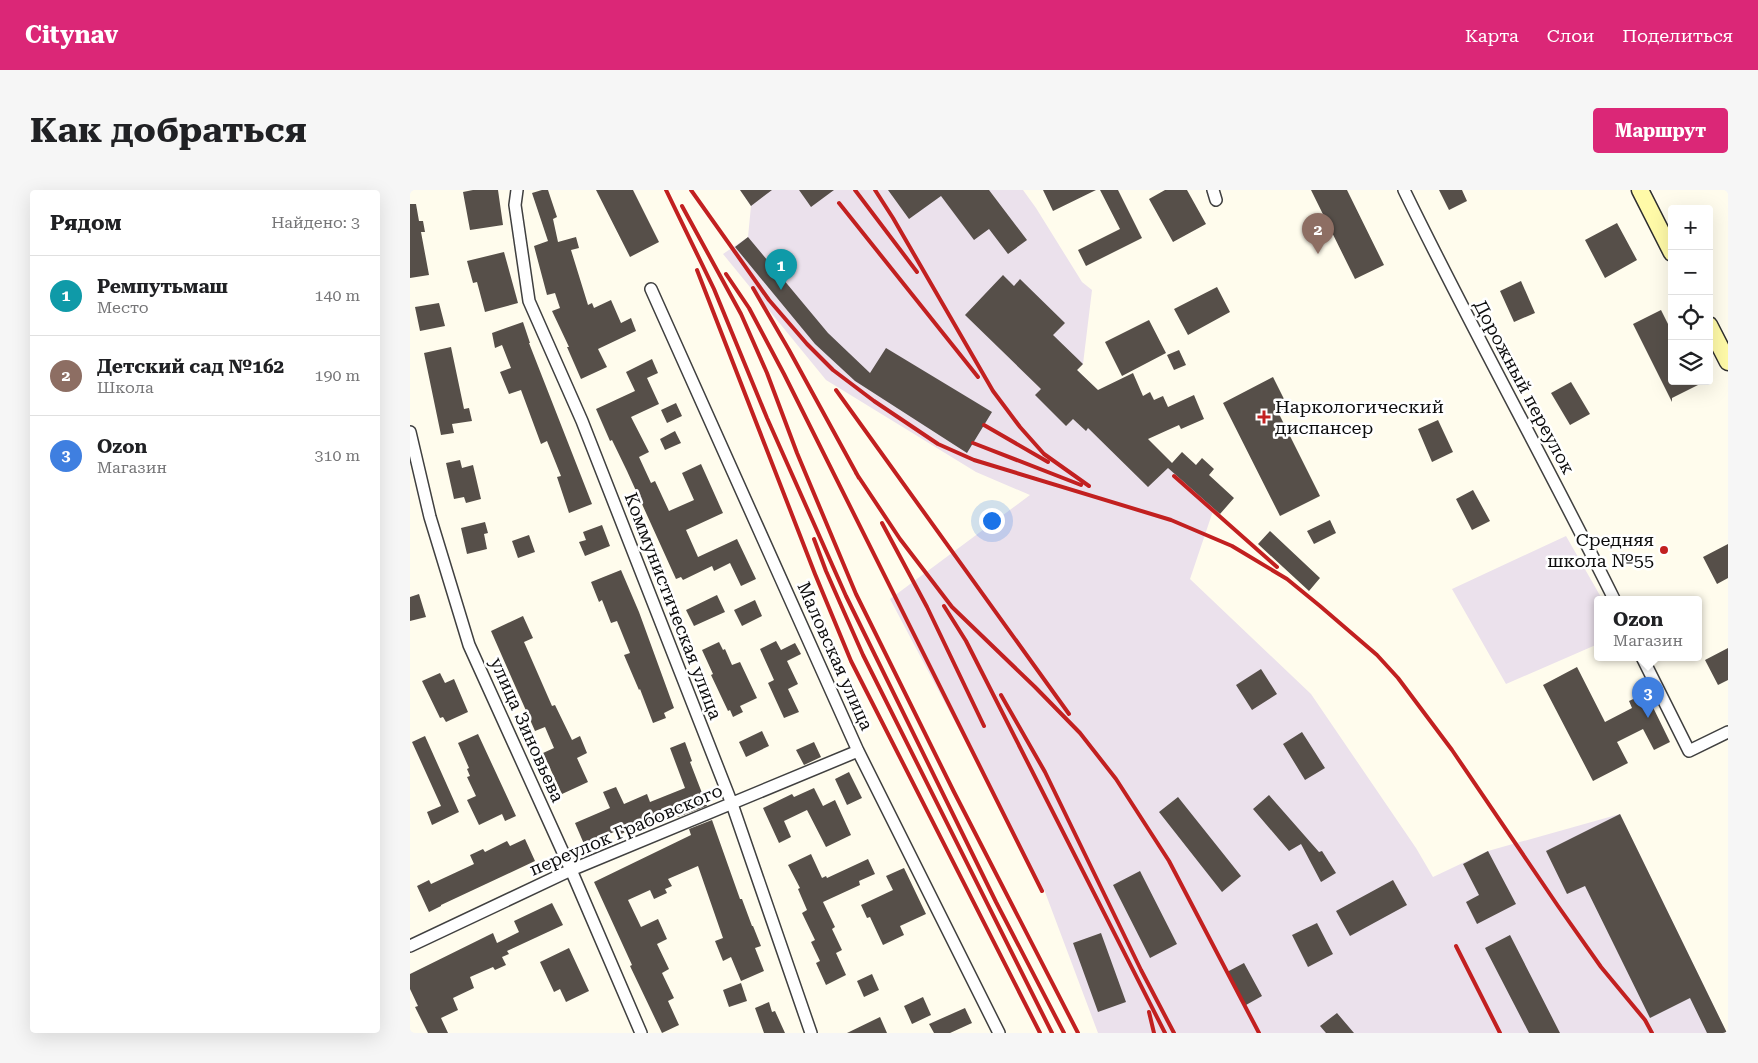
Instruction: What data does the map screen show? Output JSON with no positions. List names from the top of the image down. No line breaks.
{"streets":{"street":["Дорожный переулок","Коммунистическая улица","Маловская улица","улица Зиновьева","переулок Грабовского"]},"crossings":[["Коммунистическая улица","переулок Грабовского"],["Маловская улица","переулок Грабовского"],["улица Зиновьева","переулок Грабовского"]],"places":{"health":["Наркологический диспансер"],"other":["Средняя школа №55"]},"page":{"header":"Citynav","nav":["Карта","Слои","Поделиться"],"buttons":"Маршрут","title":"Как добраться","heading":["Рядом","Найдено: 3"],"map_buttons":["+","−"],"pins":["2","1","3"],"list":[{"mark":"1","name":"Ремпутьмаш","note":"Место","value":"140 m"},{"mark":"2","name":"Детский сад №162","note":"Школа","value":"190 m"},{"mark":"3","name":"Ozon","note":"Магазин","value":"310 m"}],"popup":["Ozon","Магазин"]}}
